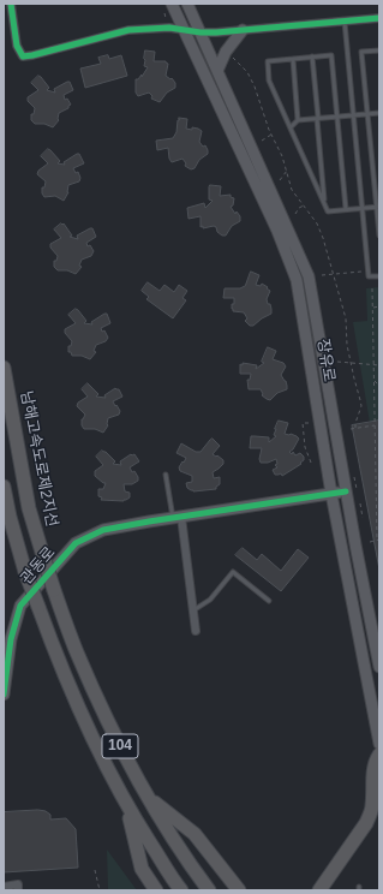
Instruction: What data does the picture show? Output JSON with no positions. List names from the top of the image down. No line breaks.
{"streets":{"highway":["남해고속도로제2지선","104"],"main road":["장유로","관동로"]}}
